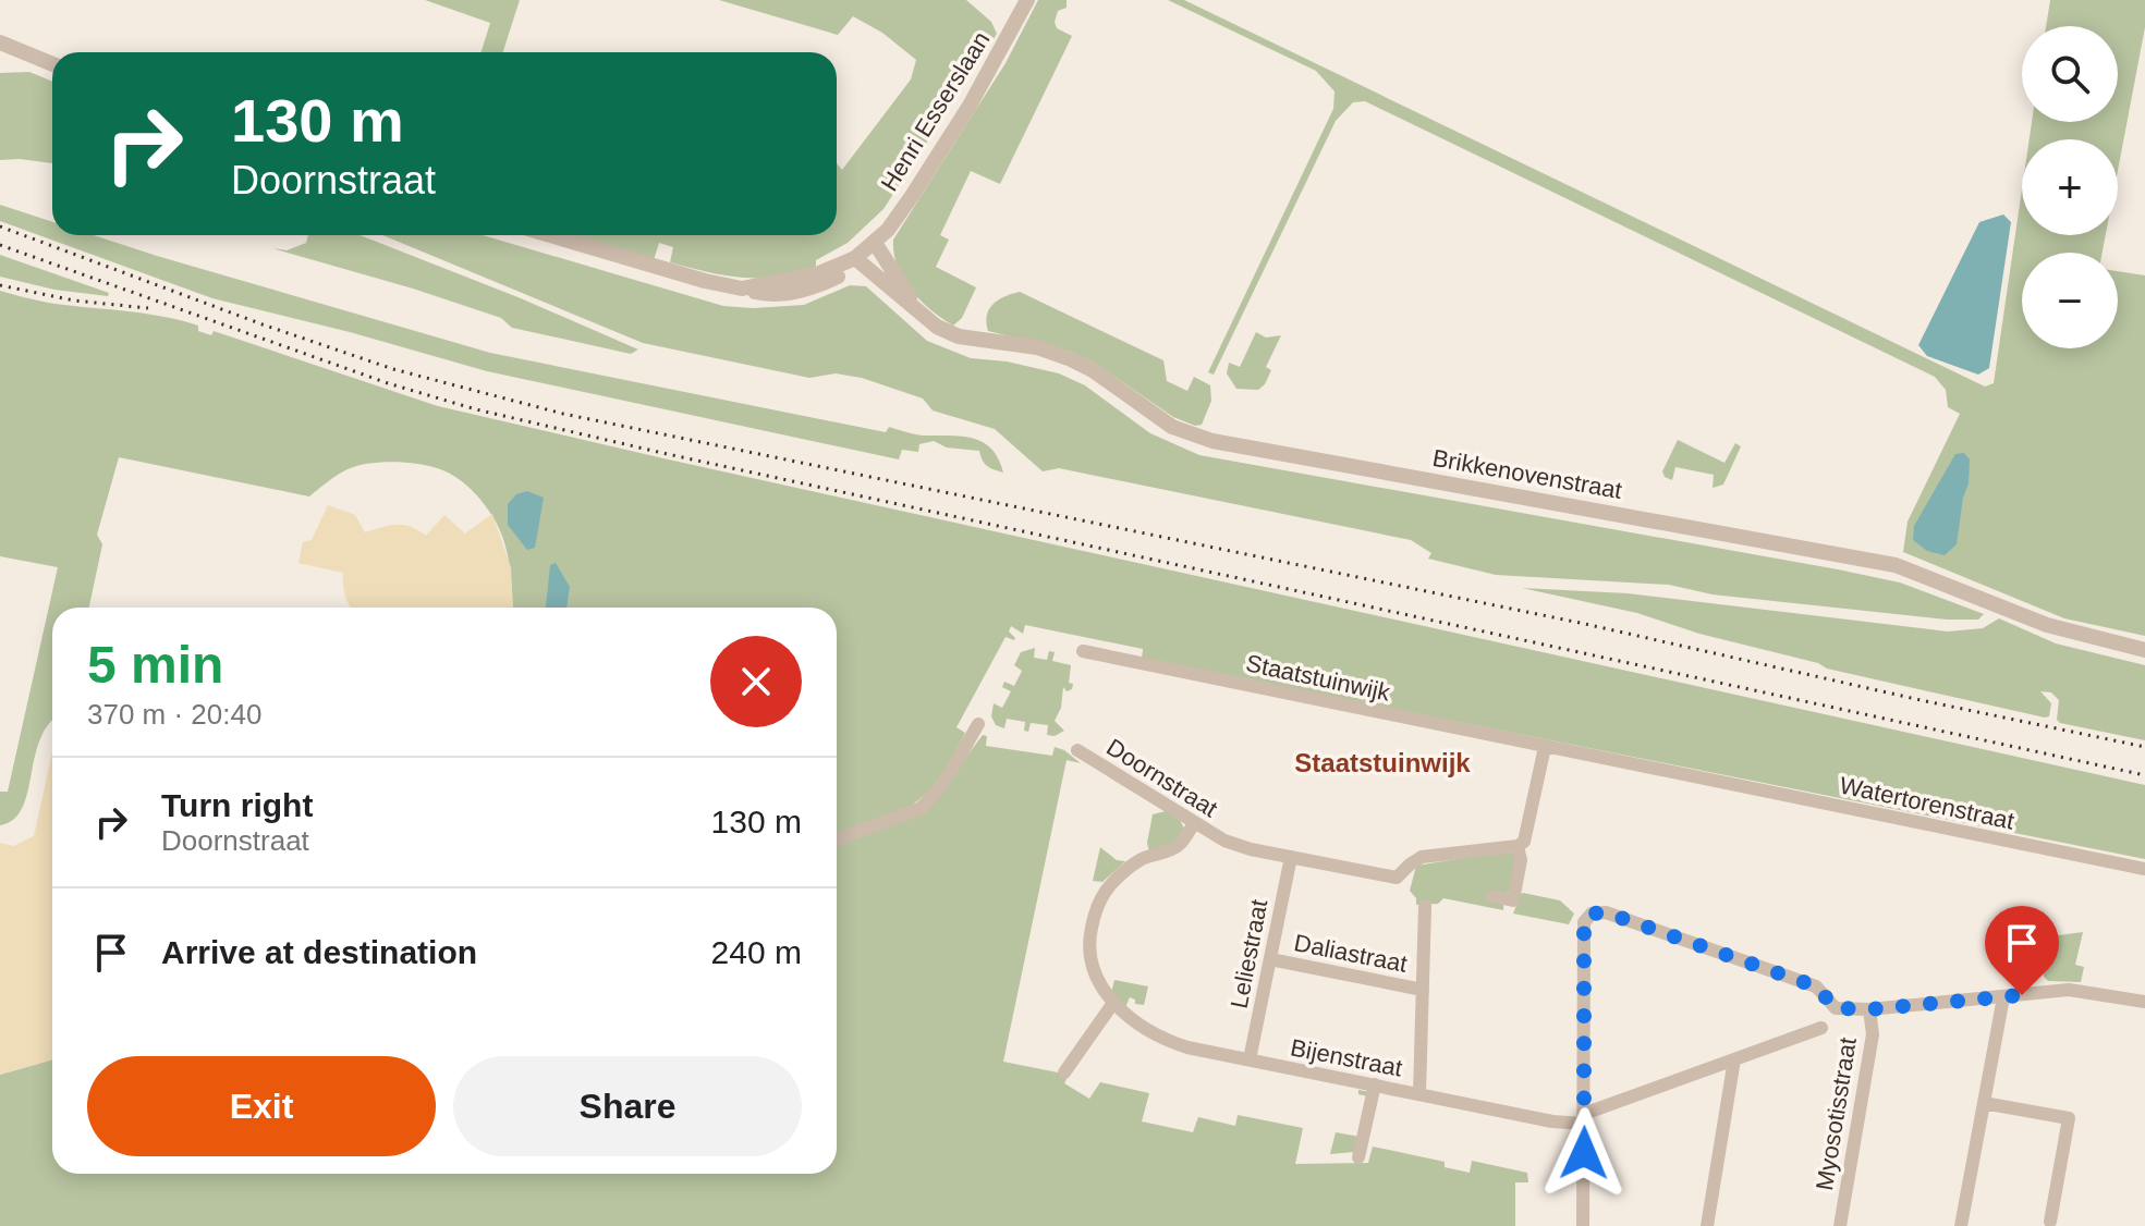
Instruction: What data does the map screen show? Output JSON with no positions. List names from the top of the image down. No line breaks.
{"streets":{"street":["Henri Esserslaan","Brikkenovenstraat","Staatstuinwijk","Doornstraat","Watertorenstraat","Daliastraat","Leliestraat","Bijenstraat","Myosotisstraat"]},"crossings":[["Henri Esserslaan","Brikkenovenstraat"],["Staatstuinwijk","Watertorenstraat"],["Doornstraat","Leliestraat"],["Doornstraat","Bijenstraat"],["Daliastraat","Leliestraat"],["Leliestraat","Bijenstraat"]],"districts":["Staatstuinwijk"],"page":{"map_buttons":["+","−"],"turn":["130 m","Doornstraat"],"heading":["5 min","370 m · 20:40"],"list":[{"name":"Turn right","note":"Doornstraat","value":"130 m"},{"name":"Arrive at destination","value":"240 m"}],"buttons":["Exit","Share"]}}
